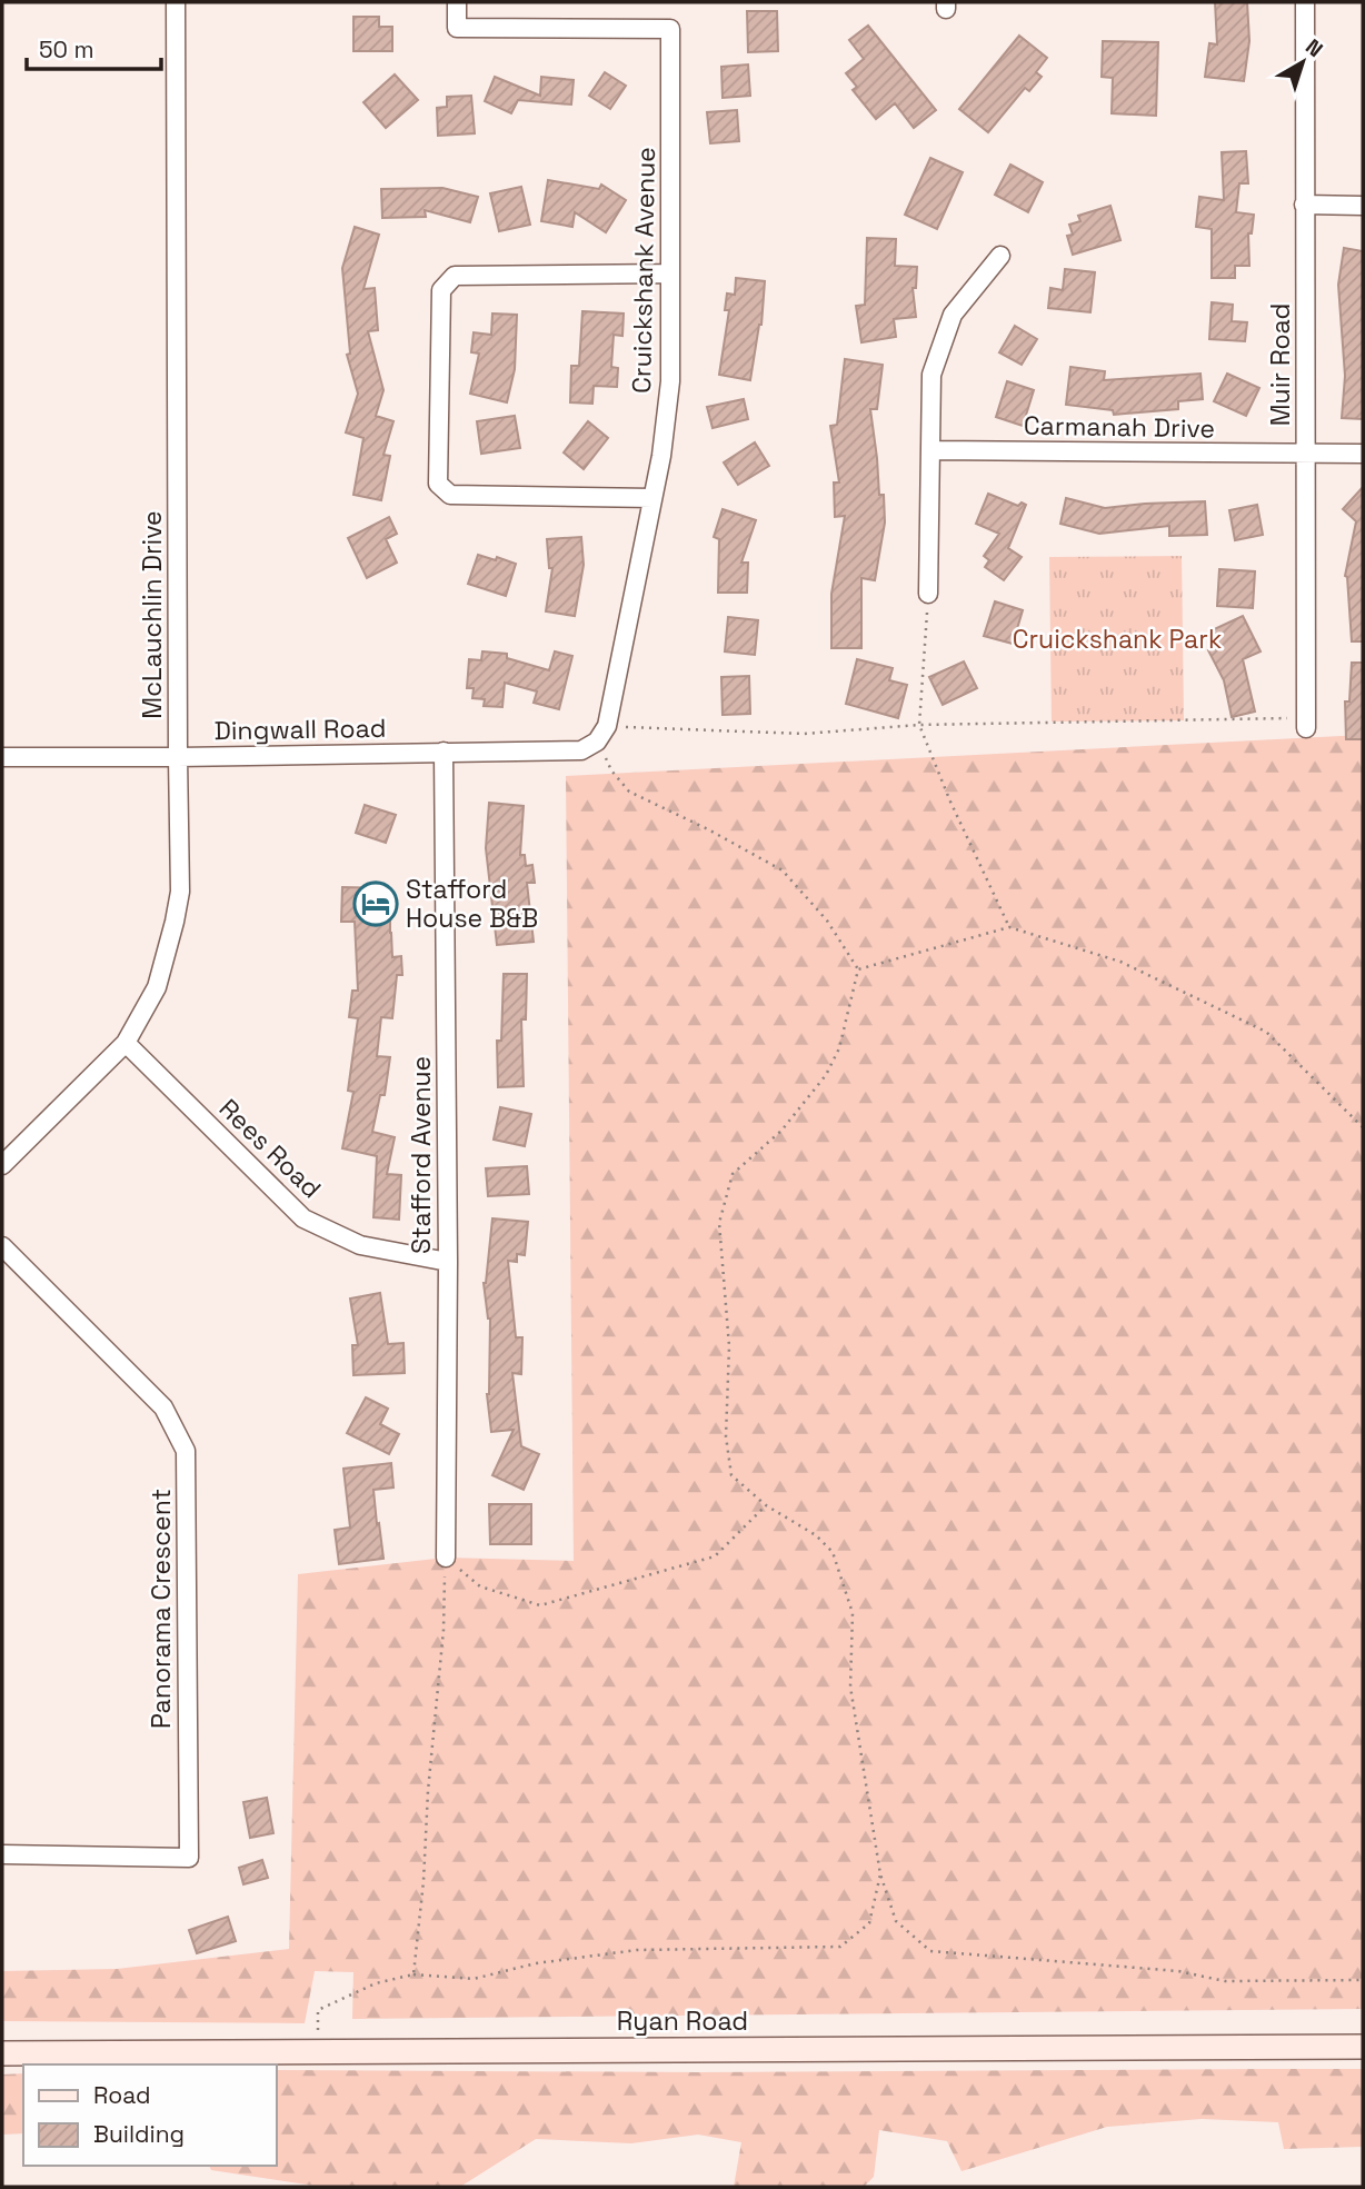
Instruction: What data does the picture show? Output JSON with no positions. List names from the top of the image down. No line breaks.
{"streets":{"main road":["Ryan Road"],"street":["Cruickshank Avenue","Muir Road","Carmanah Drive","McLauchlin Drive","Dingwall Road","Rees Road","Stafford Avenue","Panorama Crescent"]},"crossings":[["Cruickshank Avenue","Dingwall Road"],["Muir Road","Carmanah Drive"],["McLauchlin Drive","Dingwall Road"],["McLauchlin Drive","Rees Road"],["Dingwall Road","Stafford Avenue"],["Rees Road","Stafford Avenue"]],"parks":["Cruickshank Park"],"places":{"hotel":["Stafford House B&B"]},"legend":["Road","Building"],"scale_bar":"50 m","north":"top right"}
